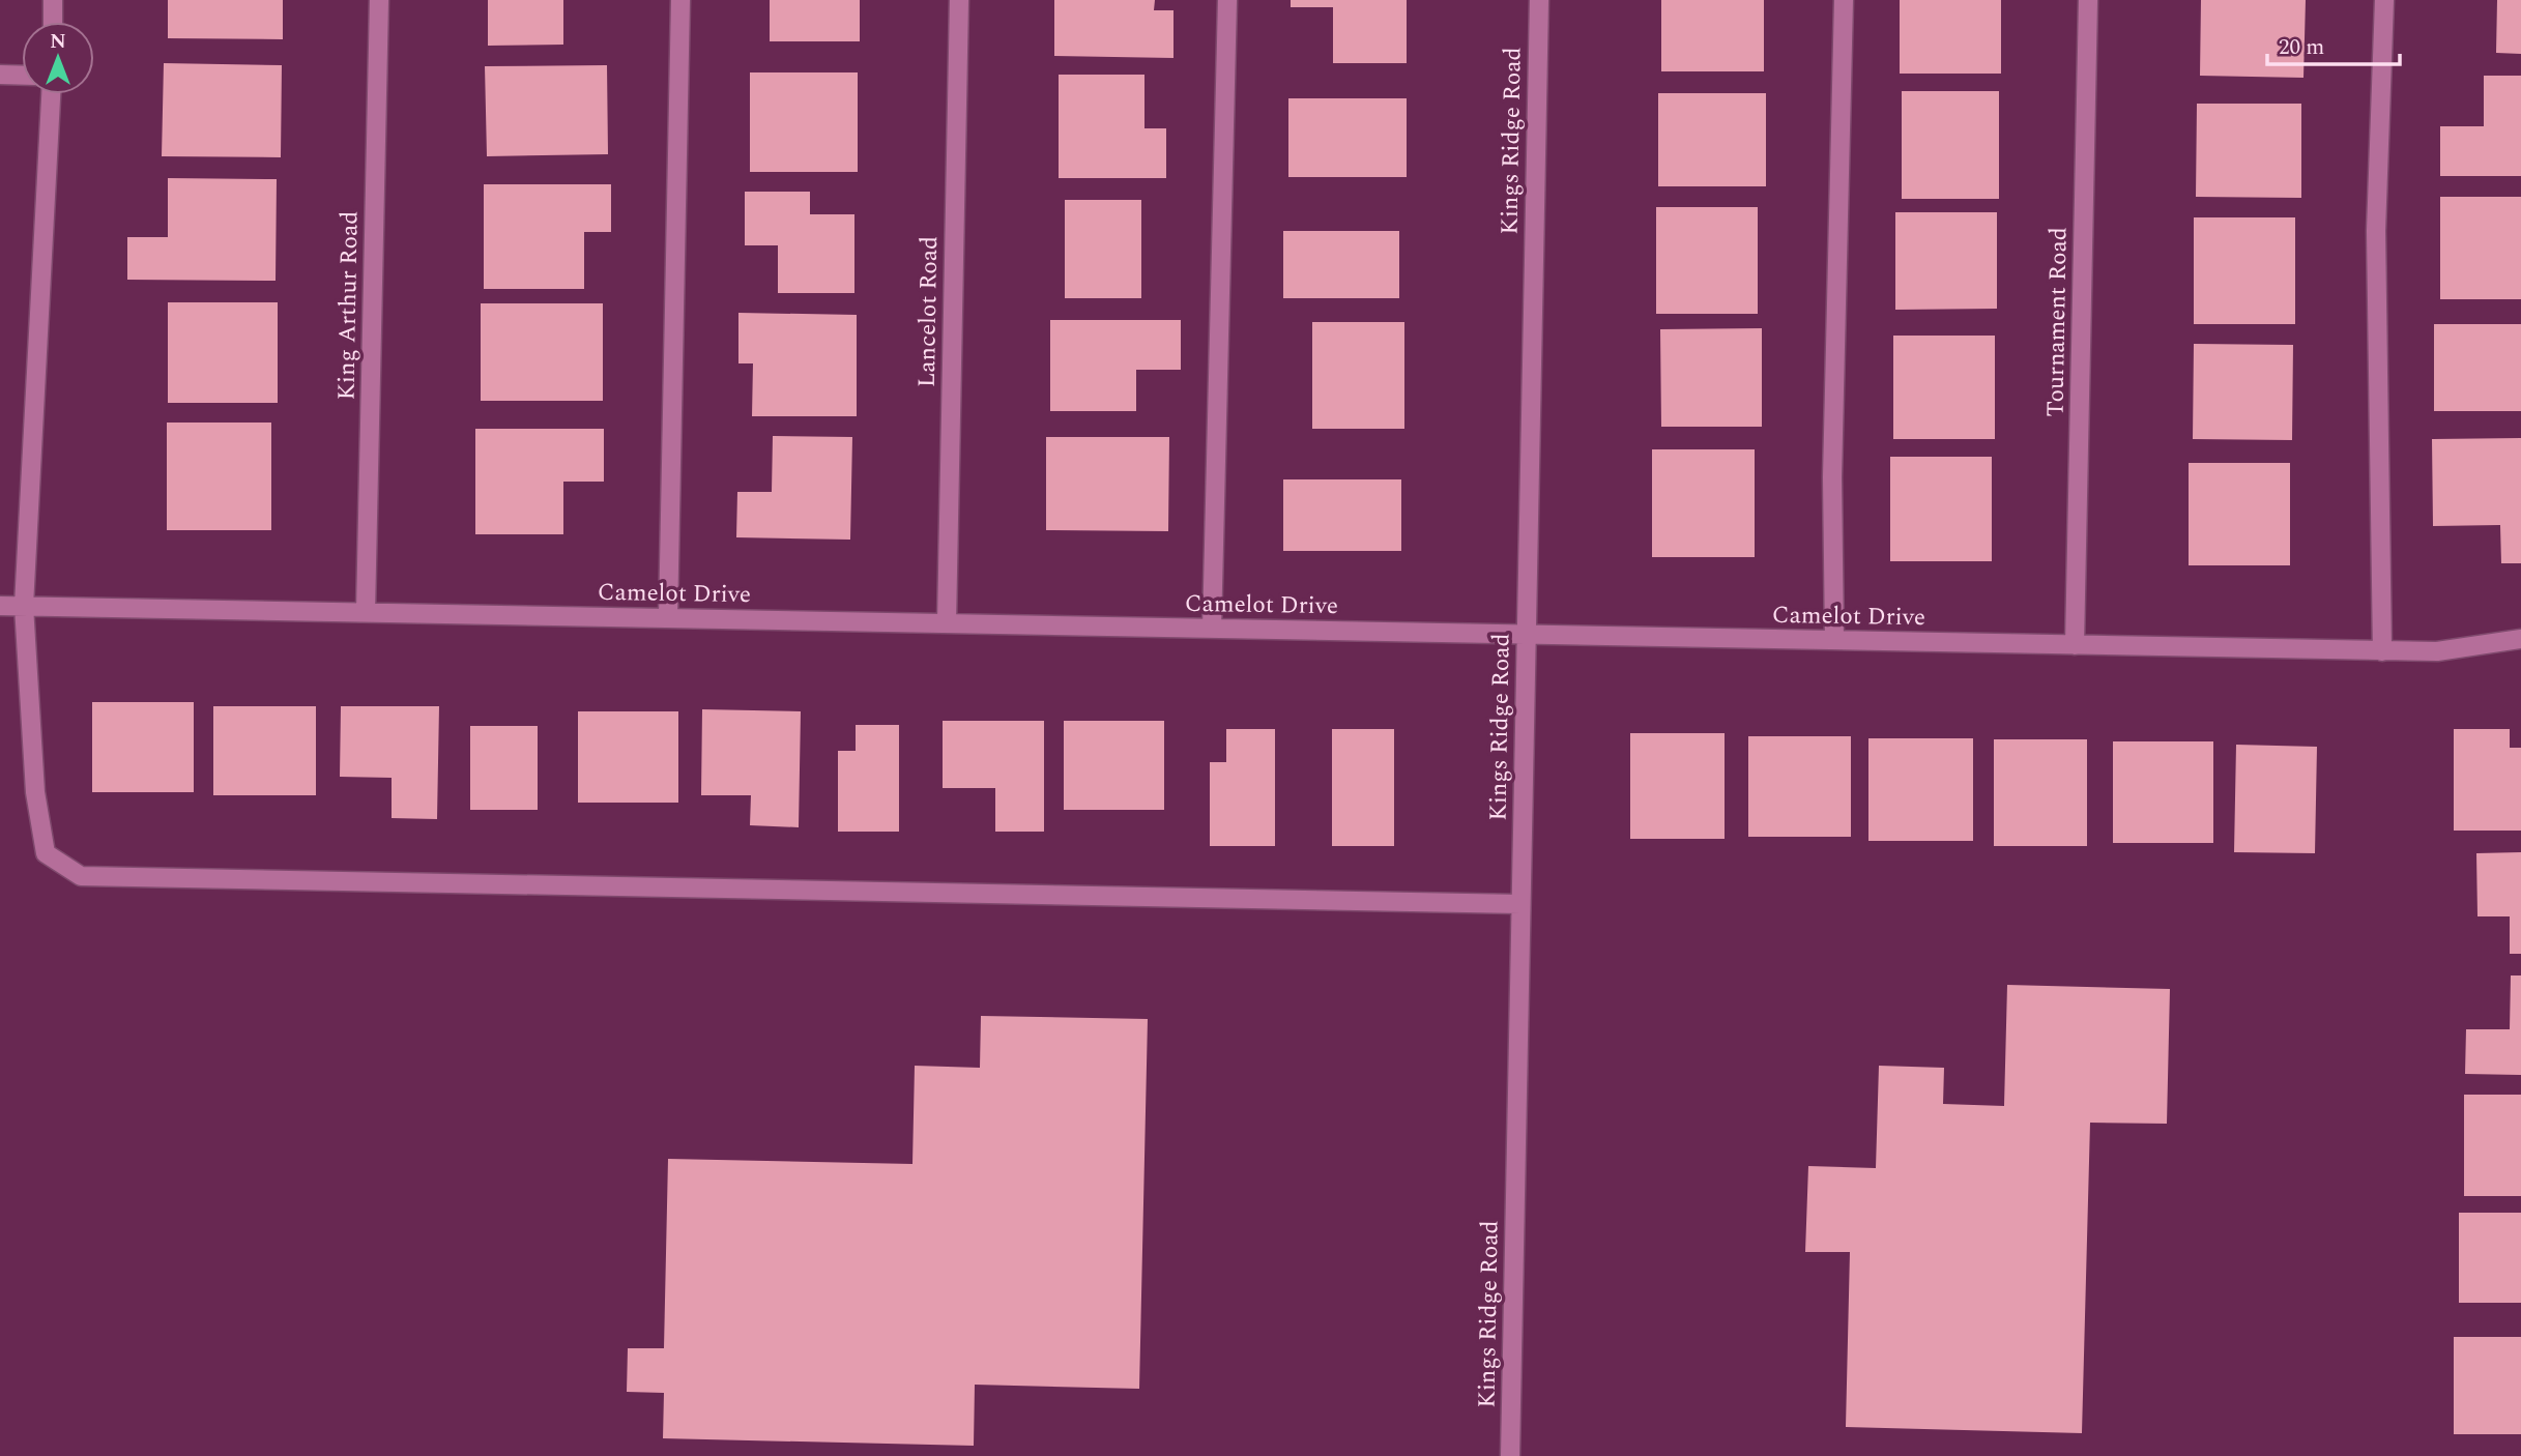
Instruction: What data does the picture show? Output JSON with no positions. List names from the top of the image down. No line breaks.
{"streets":{"street":["Kings Ridge Road","King Arthur Road","Lancelot Road","Tournament Road","Camelot Drive"]},"crossings":[["Kings Ridge Road","Camelot Drive"],["King Arthur Road","Camelot Drive"],["Lancelot Road","Camelot Drive"],["Tournament Road","Camelot Drive"]],"scale_bar":"20 m","north":"top"}
